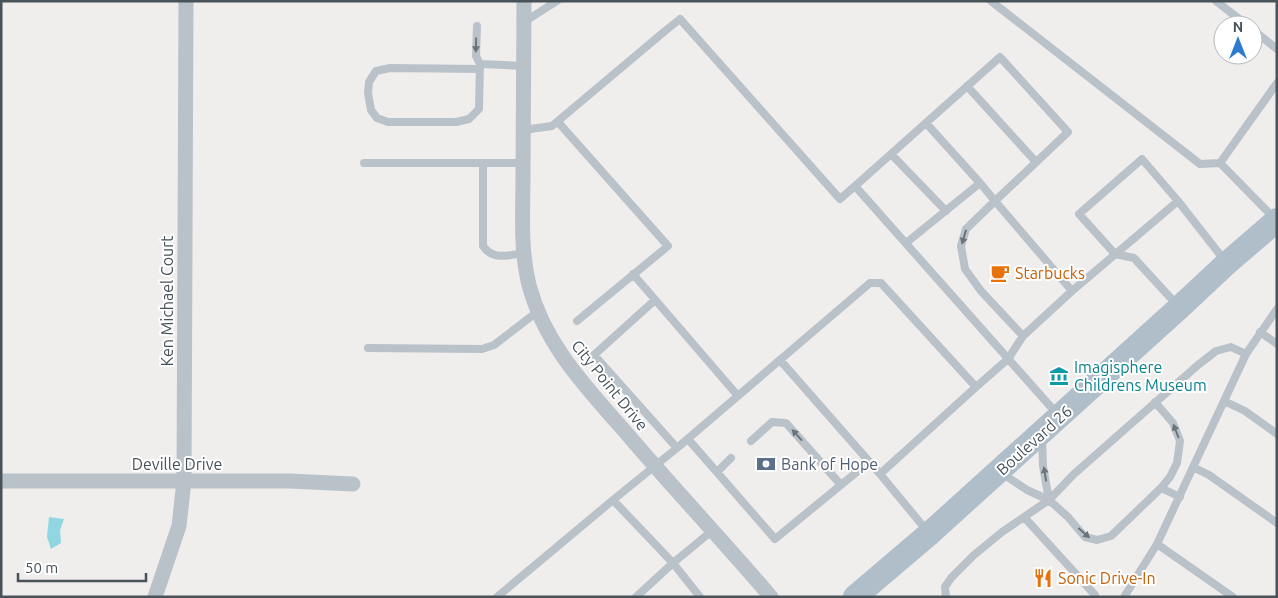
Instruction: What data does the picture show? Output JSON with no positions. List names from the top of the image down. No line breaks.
{"streets":{"main road":["Boulevard 26"],"street":["Ken Michael Court","City Point Drive","Deville Drive"]},"crossings":[["Ken Michael Court","Deville Drive"]],"places":{"cafe":["Starbucks"],"museum":["Imagisphere Childrens Museum"],"bank":["Bank of Hope"],"restaurant":["Sonic Drive-In"]},"scale_bar":"50 m","north":"top"}
